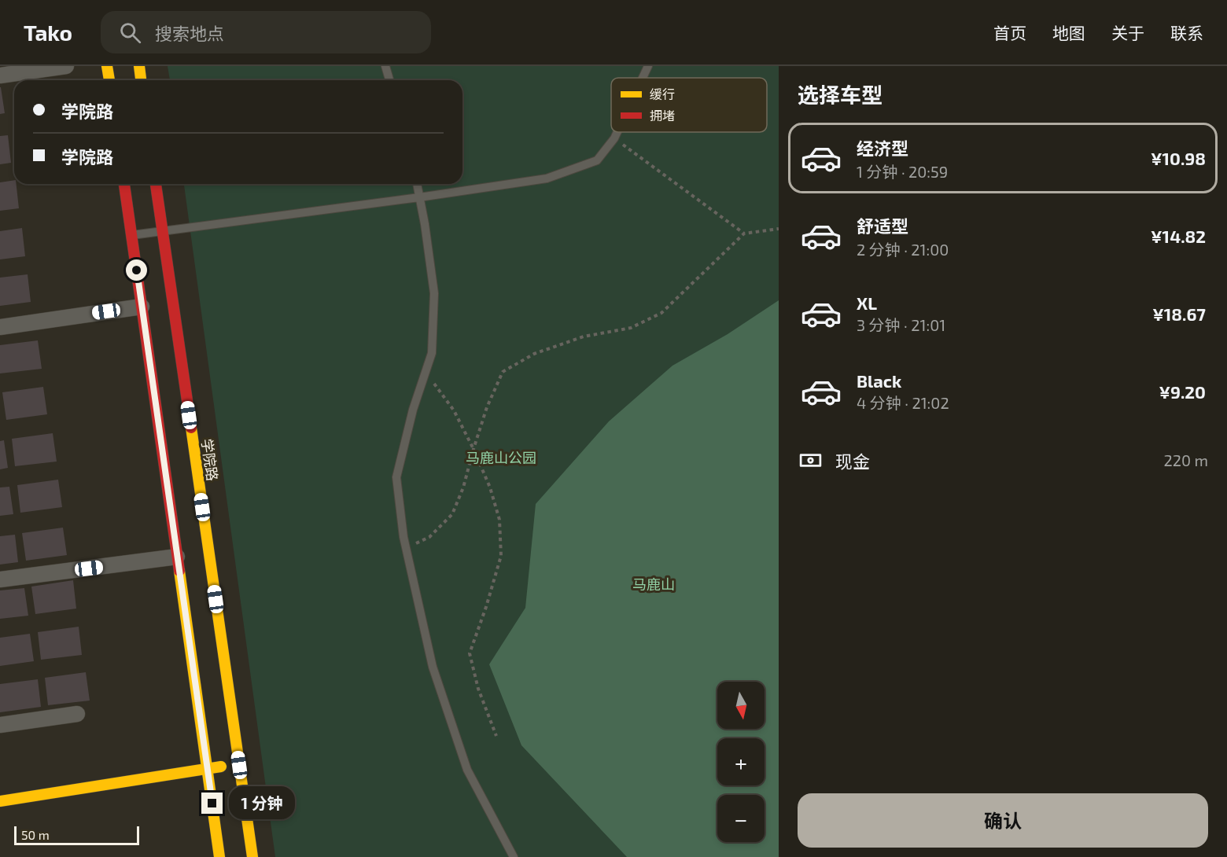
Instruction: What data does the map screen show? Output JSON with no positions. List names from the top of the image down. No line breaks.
{"streets":{"main road":["学院路"]},"parks":["马鹿山公园","马鹿山"],"legend":["缓行","拥堵"],"scale_bar":"50 m","north":"bottom","page":{"header":"Tako","search":"搜索地点","nav":["首页","地图","关于","联系"],"heading":"选择车型","banner":["学院路","学院路"],"list":[{"name":"经济型","note":"1 分钟 · 20:59","value":"¥10.98"},{"name":"舒适型","note":"2 分钟 · 21:00","value":"¥14.82"},{"name":"XL","note":"3 分钟 · 21:01","value":"¥18.67"},{"name":"Black","note":"4 分钟 · 21:02","value":"¥9.20"}],"pay":["现金","220 m"],"map_buttons":["+","−"],"buttons":"确认","bubble":"1 分钟","scale":"50 m"}}
